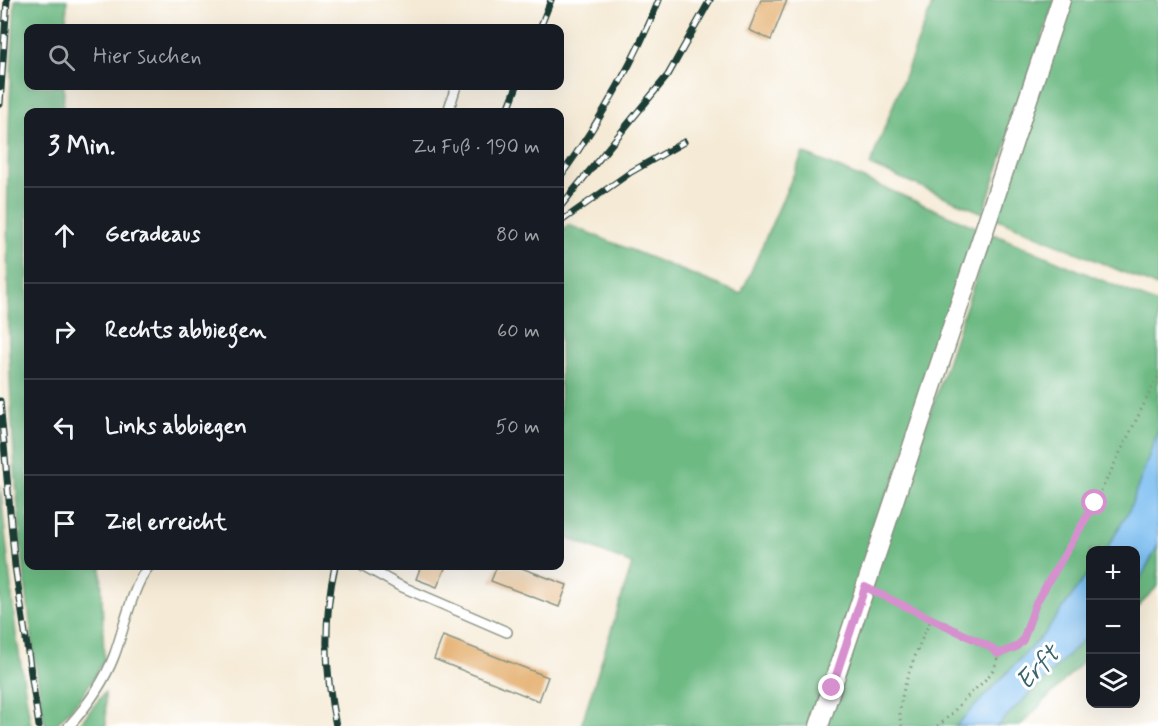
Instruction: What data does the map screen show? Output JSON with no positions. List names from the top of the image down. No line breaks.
{"water":["Erft"],"page":{"search":"Hier suchen","heading":["3 Min.","Zu Fuß · 190 m"],"list":[["Geradeaus","80 m"],["Rechts abbiegen","60 m"],["Links abbiegen","50 m"],"Ziel erreicht"],"map_buttons":["+","−"]}}
